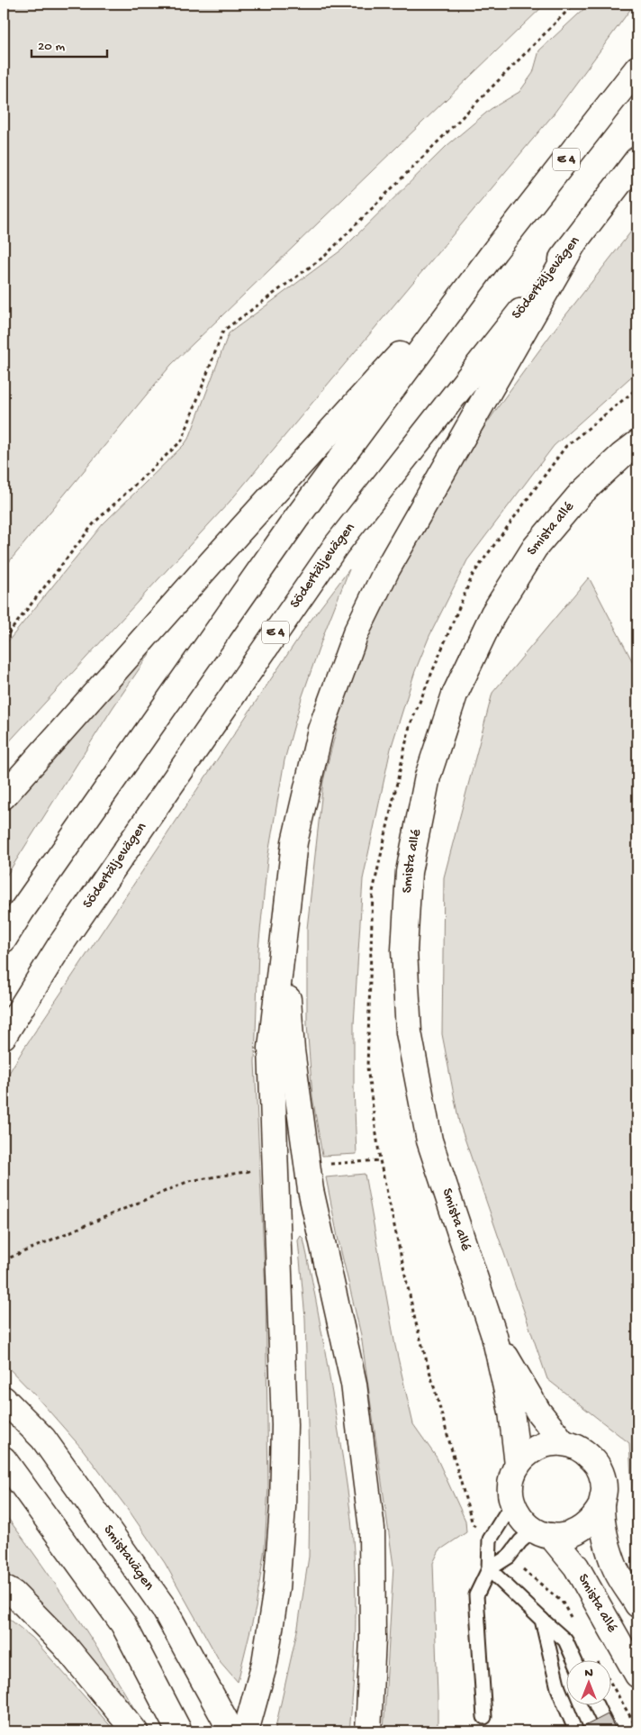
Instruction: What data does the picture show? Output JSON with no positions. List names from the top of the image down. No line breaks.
{"streets":{"main road":["E 4","Södertäljevägen","Smista allé","Smistavägen"]},"scale_bar":"20 m","north":"top"}
